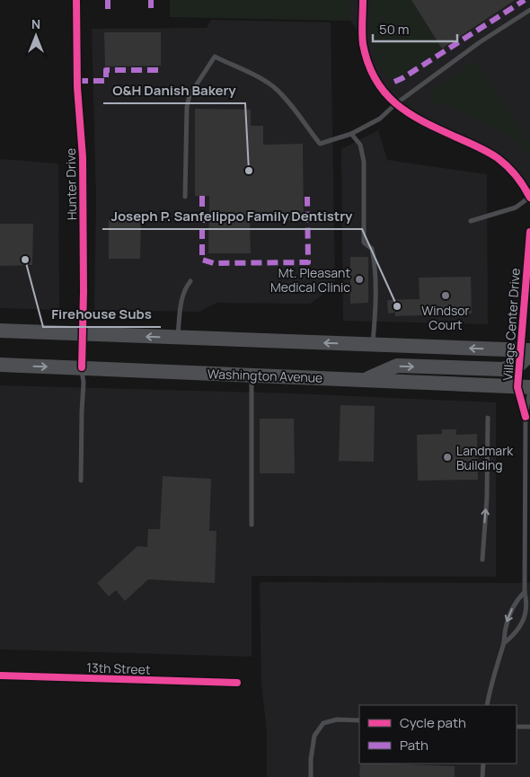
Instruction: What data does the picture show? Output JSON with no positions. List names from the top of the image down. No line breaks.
{"streets":{"main road":["Washington Avenue"],"street":["Hunter Drive","Village Center Drive","13th Street"]},"crossings":[["Hunter Drive","Washington Avenue"],["Village Center Drive","Washington Avenue"]],"places":["O&H Danish Bakery","Firehouse Subs","Mt. Pleasant Medical Clinic","Windsor Court","Joseph P. Sanfelippo Family Dentistry","Landmark Building"],"legend":["Cycle path","Path"],"scale_bar":"50 m","north":"top"}
